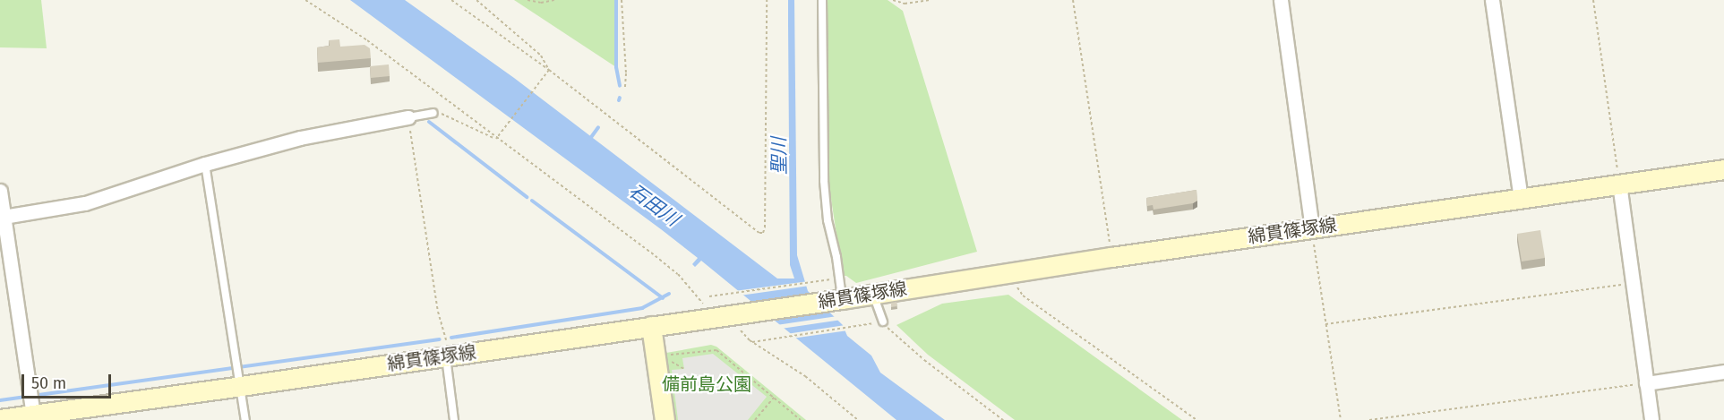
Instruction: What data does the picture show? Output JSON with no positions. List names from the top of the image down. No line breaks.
{"streets":{"main road":["綿貫篠塚線"]},"water":["聖川","石田川"],"parks":["備前島公園"],"scale_bar":"50 m"}
